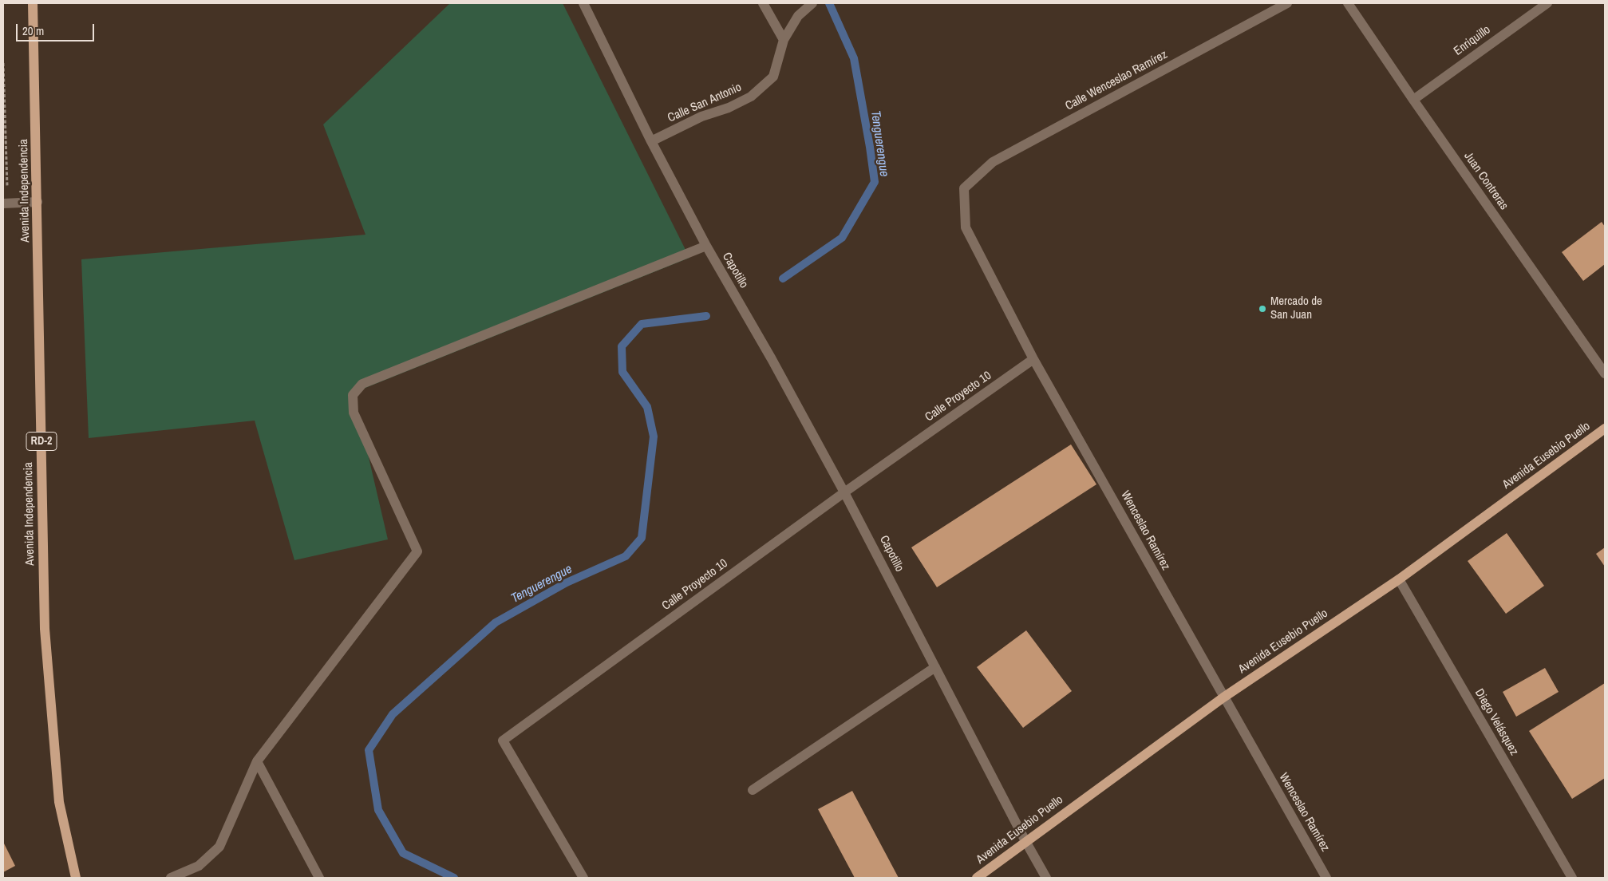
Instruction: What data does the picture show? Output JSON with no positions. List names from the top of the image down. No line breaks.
{"streets":{"main road":["Avenida Independencia","RD-2","Avenida Eusebio Puello"],"street":["Enriquillo","Calle Wenceslao Ramírez","Calle San Antonio","Juan Contreras","Capotillo","Calle Proyecto 10","Wenceslao Ramírez","Diego Velásquez"]},"crossings":[["Enriquillo","Juan Contreras"],["Calle Wenceslao Ramírez","Wenceslao Ramírez"],["Calle San Antonio","Capotillo"],["Capotillo","Calle Proyecto 10"],["Capotillo","Avenida Eusebio Puello"],["Calle Proyecto 10","Wenceslao Ramírez"],["Avenida Eusebio Puello","Wenceslao Ramírez"],["Avenida Eusebio Puello","Diego Velásquez"]],"water":["Tenguerengue"],"places":["Mercado de San Juan"],"scale_bar":"20 m"}
